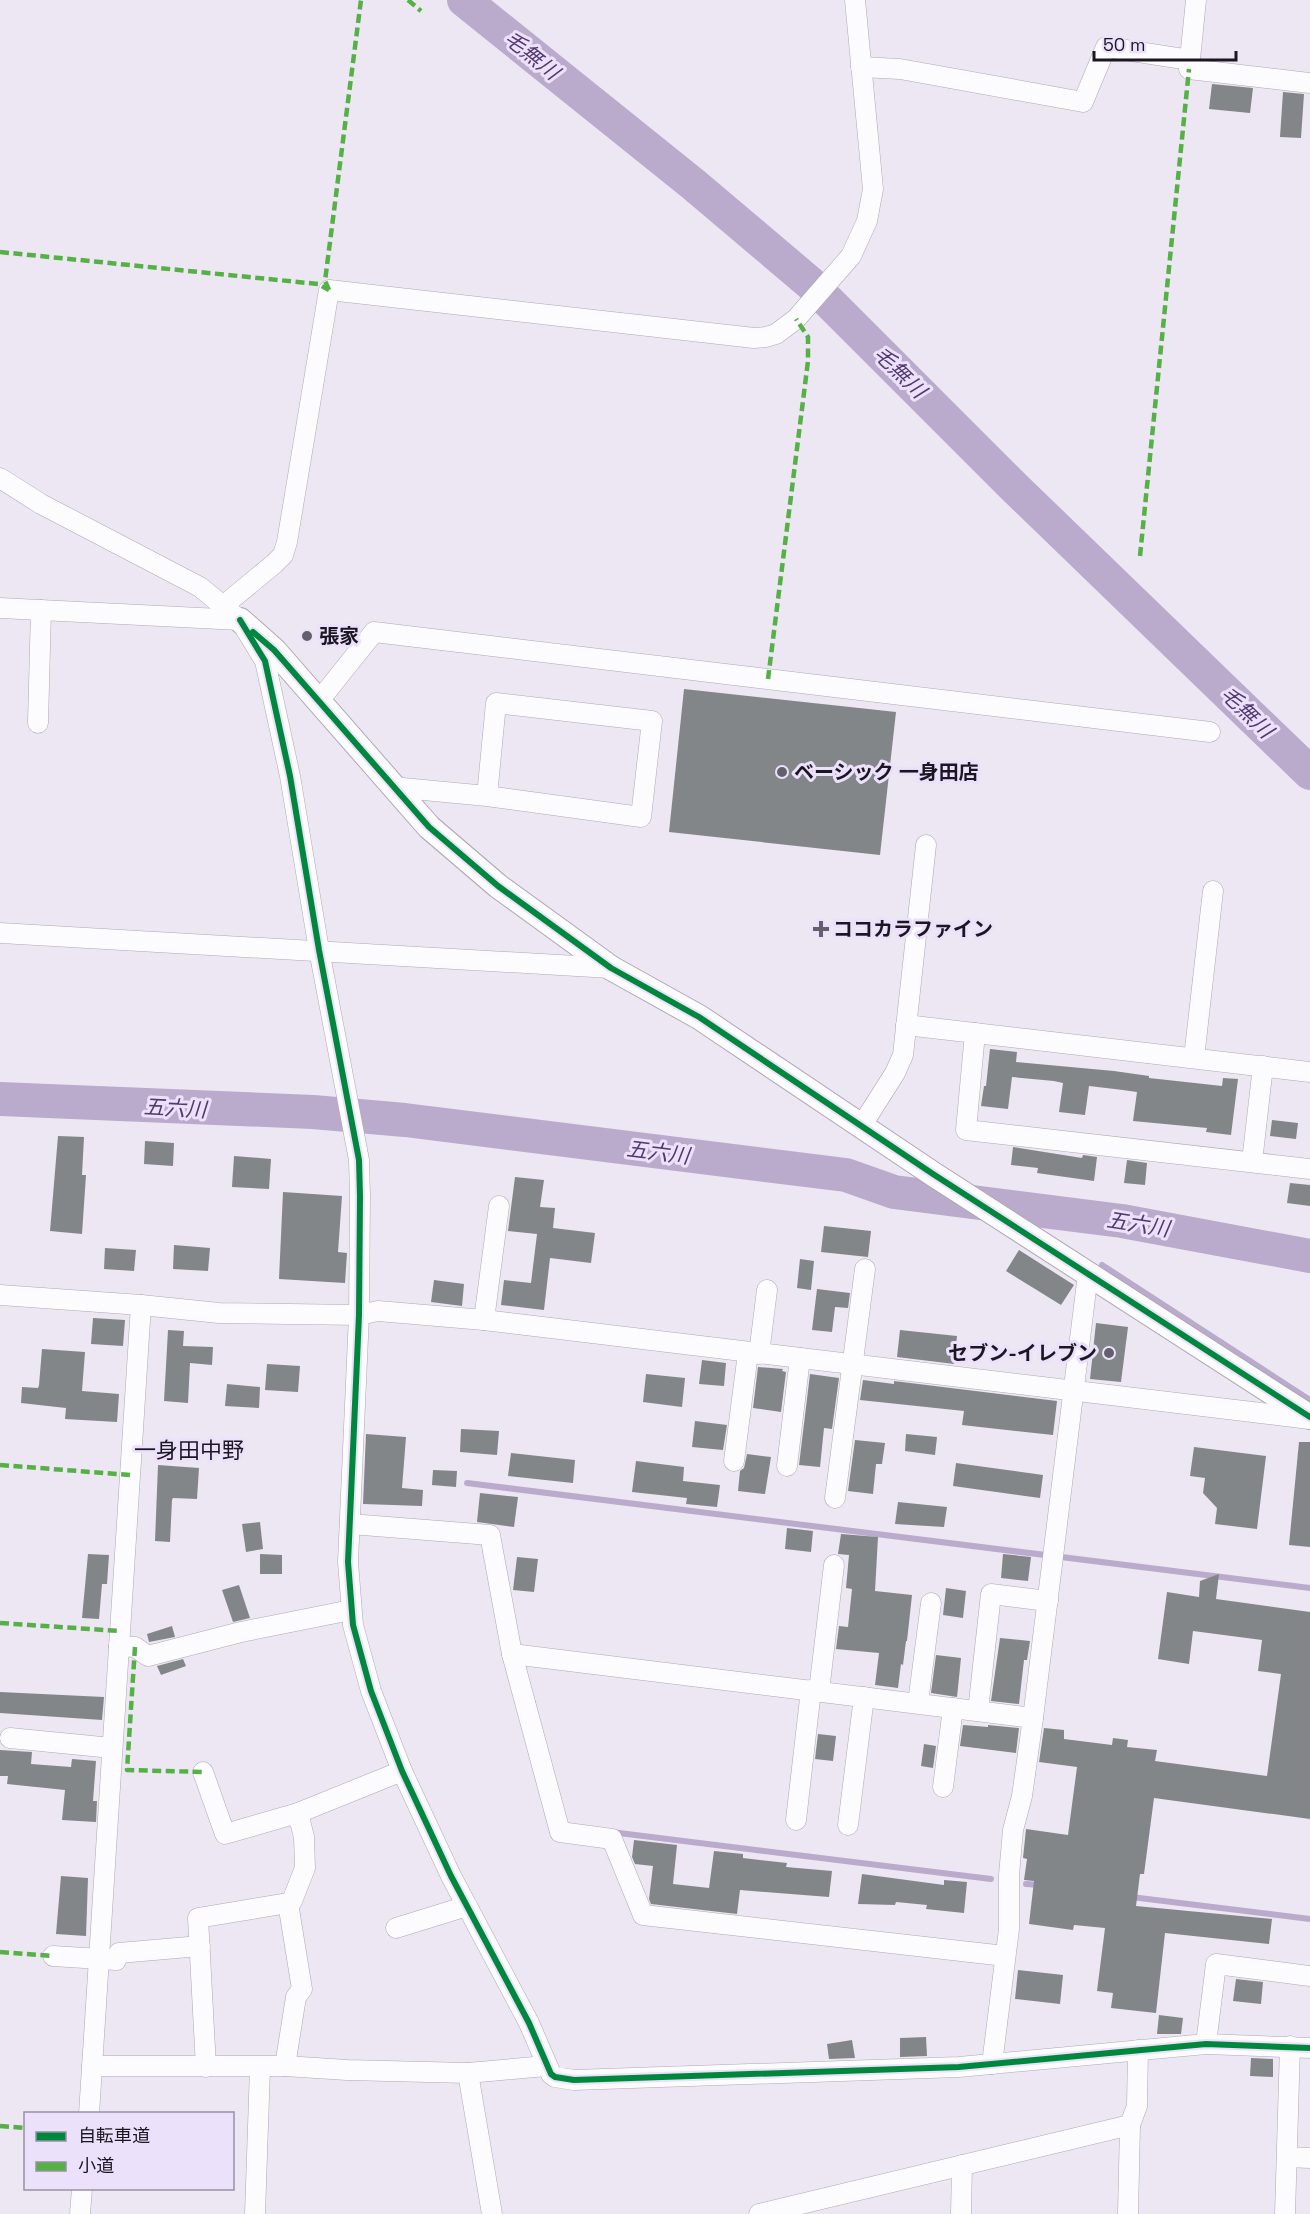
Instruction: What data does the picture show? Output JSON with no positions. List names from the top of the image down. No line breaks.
{"districts":["一身田中野"],"water":["毛無川","五六川"],"places":{"other":["張家","ベーシック 一身田店","セブン-イレブン"],"health":["ココカラファイン"]},"legend":["自転車道","小道"],"scale_bar":"50 m"}
